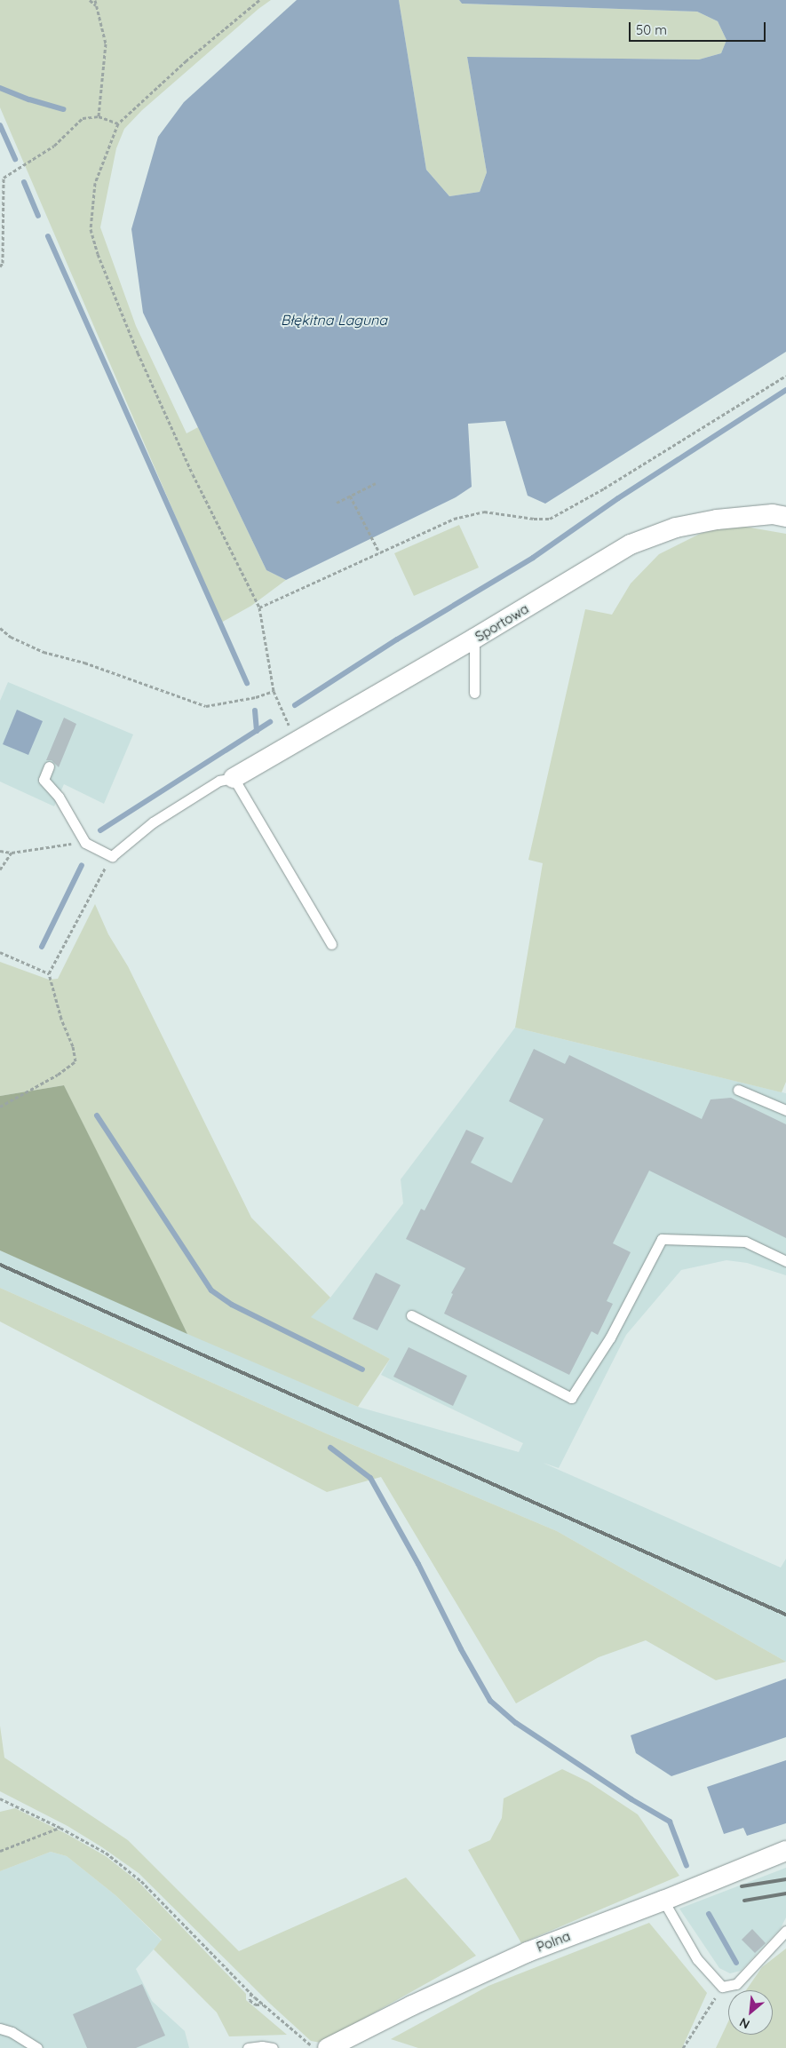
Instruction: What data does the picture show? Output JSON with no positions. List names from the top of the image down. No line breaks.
{"streets":{"street":["Sportowa","Polna"]},"water":["Błękitna Laguna"],"scale_bar":"50 m","north":"bottom left"}
